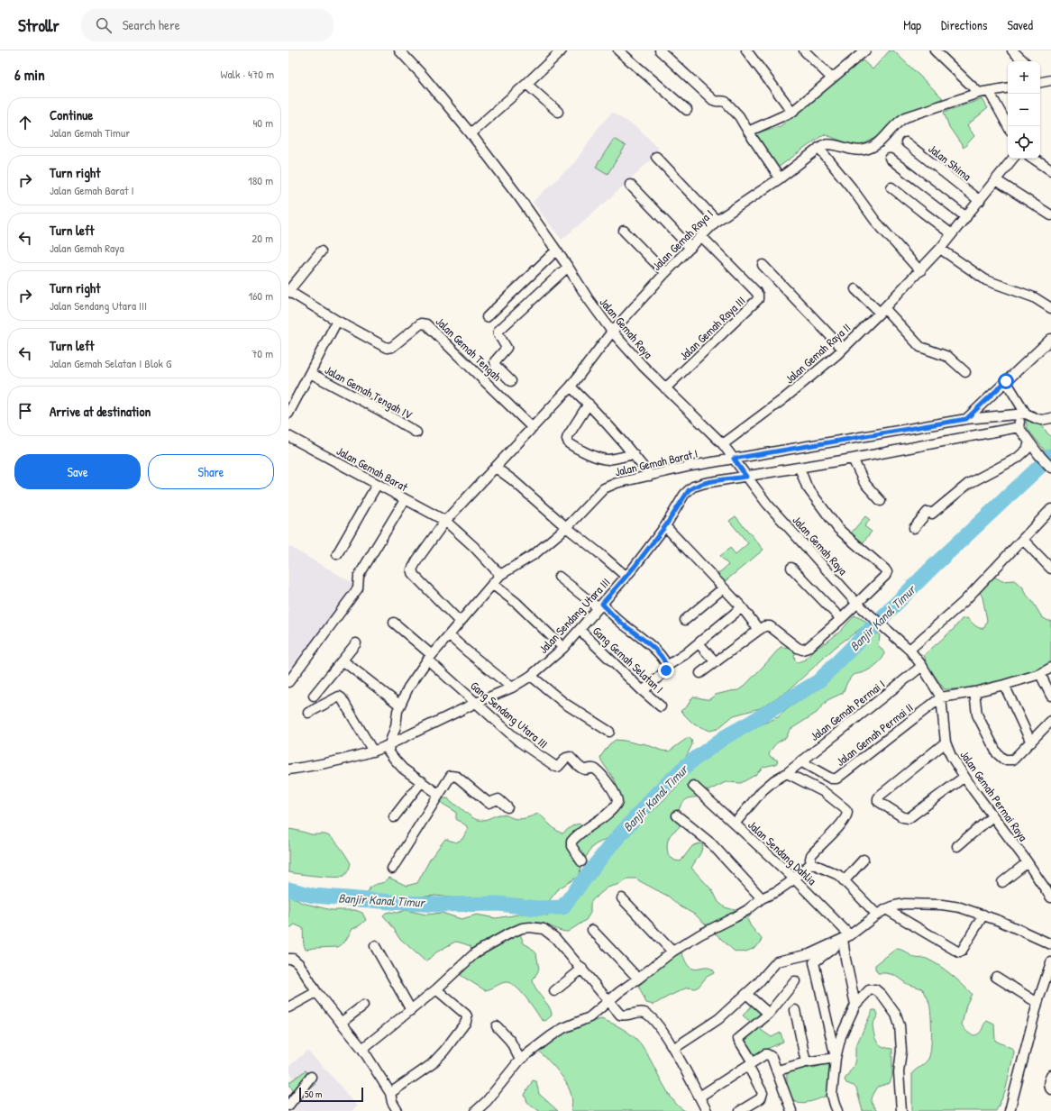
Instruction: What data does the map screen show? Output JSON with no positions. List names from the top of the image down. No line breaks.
{"streets":{"street":["Jalan Shima","Jalan Gemah Raya I","Jalan Gemah Raya","Jalan Gemah Raya III","Jalan Gemah Tengah","Jalan Gemah Raya II","Jalan Gemah Tengah IV","Jalan Gemah Barat I","Jalan Gemah Barat","Jalan Sendang Utara III","Gang Gemah Selatan I","Jalan Gemah Permai I","Gang Sendang Utara III","Jalan Gemah Permai II","Jalan Gemah Permai Raya","Jalan Sendang Dahlia"]},"crossings":[["Jalan Shima","Jalan Gemah Raya II"],["Jalan Gemah Raya I","Jalan Gemah Raya"],["Jalan Gemah Raya I","Jalan Gemah Raya III"],["Jalan Gemah Raya","Jalan Gemah Raya III"],["Jalan Gemah Raya","Jalan Gemah Raya II"],["Jalan Gemah Raya","Jalan Gemah Barat I"],["Jalan Gemah Raya","Jalan Sendang Utara III"],["Jalan Gemah Raya","Jalan Gemah Permai Raya"],["Jalan Gemah Barat I","Jalan Gemah Barat"],["Jalan Gemah Barat I","Jalan Sendang Utara III"],["Jalan Gemah Barat I","Gang Sendang Utara III"],["Jalan Sendang Utara III","Gang Gemah Selatan I"],["Jalan Sendang Utara III","Gang Sendang Utara III"],["Jalan Gemah Permai I","Jalan Gemah Permai II"],["Jalan Gemah Permai I","Jalan Gemah Permai Raya"],["Jalan Gemah Permai I","Jalan Sendang Dahlia"],["Jalan Gemah Permai II","Jalan Gemah Permai Raya"]],"water":["Banjir Kanal Timur"],"scale_bar":"50 m","page":{"header":"Strollr","search":"Search here","nav":["Map","Directions","Saved"],"heading":["6 min","Walk · 470 m"],"map_buttons":["+","−"],"list":[["Continue","Jalan Gemah Timur","40 m"],["Turn right","Jalan Gemah Barat I","180 m"],["Turn left","Jalan Gemah Raya","20 m"],["Turn right","Jalan Sendang Utara III","160 m"],["Turn left","Jalan Gemah Selatan I Blok G","70 m"],"Arrive at destination"],"buttons":["Save","Share"],"scale":"50 m"}}
